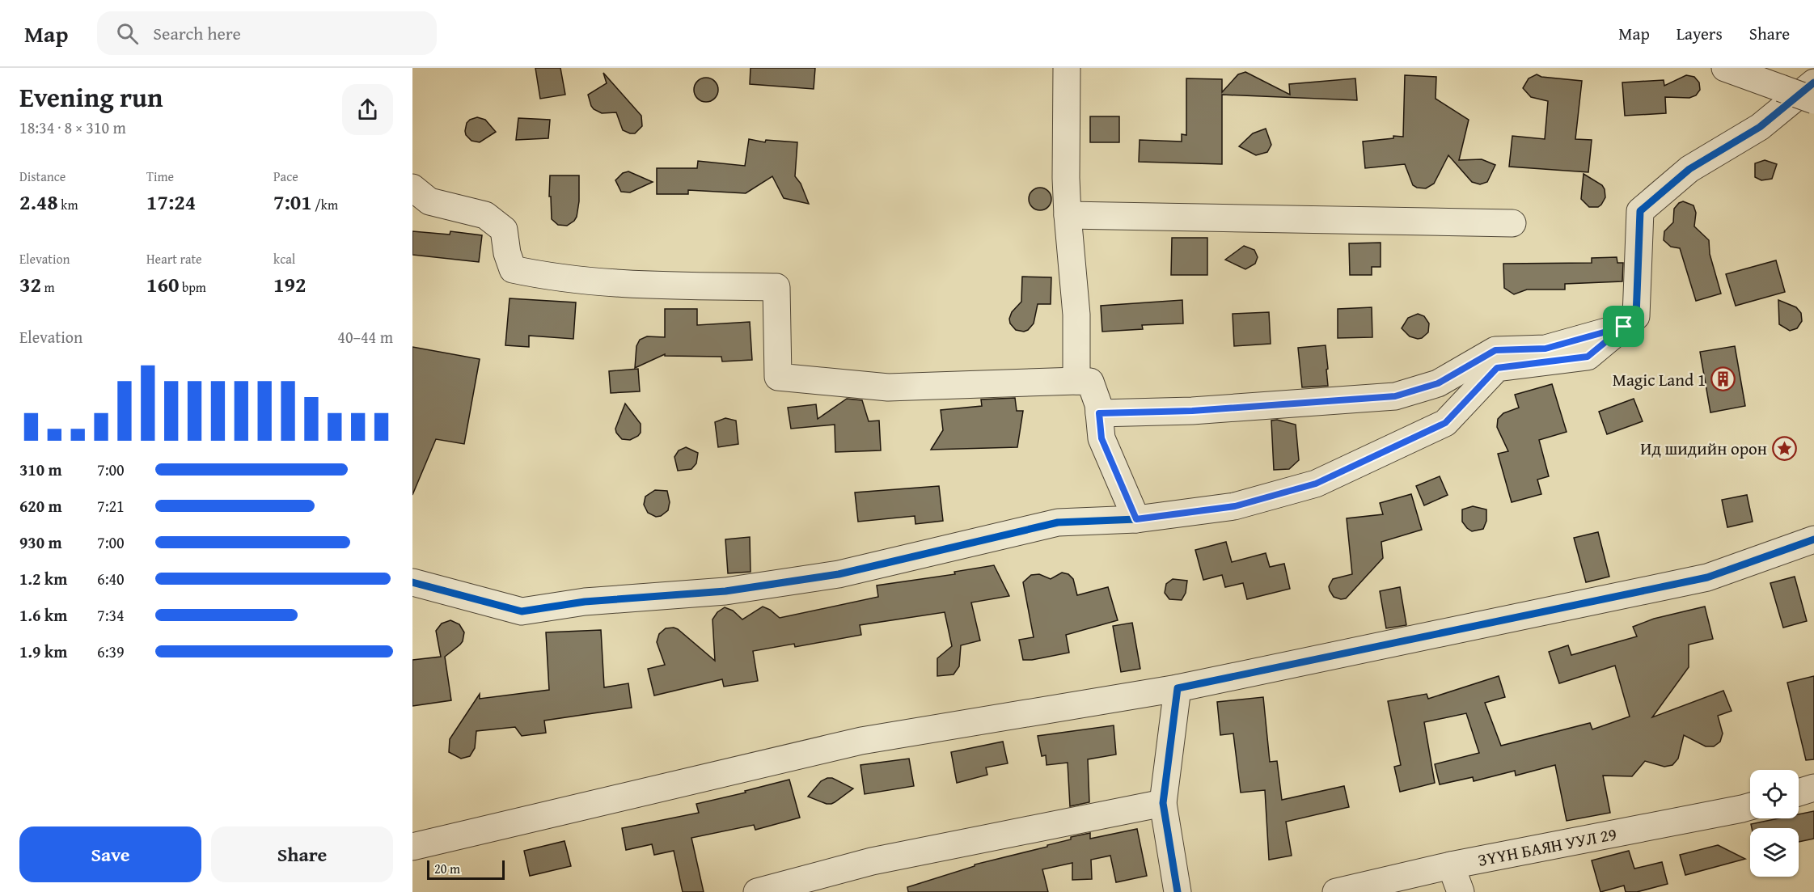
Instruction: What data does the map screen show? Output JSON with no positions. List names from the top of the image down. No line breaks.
{"streets":{"street":["ЗҮҮН БАЯН УУЛ 29"]},"places":{"building":["Magic Land 1"],"place":["Ид шидийн орон"]},"scale_bar":"20 m","page":{"header":"Map","search":"Search here","nav":["Map","Layers","Share"],"heading":["Evening run","18:34 · 8 × 310 m"],"stats":[["Distance","2.48 km"],["Time","17:24"],["Pace","7:01 /km"],["Elevation","32 m"],["Heart rate","160 bpm"],["kcal","192"]],"chart":["Elevation","40–44 m"],"list":[{"name":"310 m","note":"7:00"},{"name":"620 m","note":"7:21"},{"name":"930 m","note":"7:00"},{"name":"1.2 km","note":"6:40"},{"name":"1.6 km","note":"7:34"},{"name":"1.9 km","note":"6:39"}],"buttons":["Save","Share"],"scale":"20 m"}}
